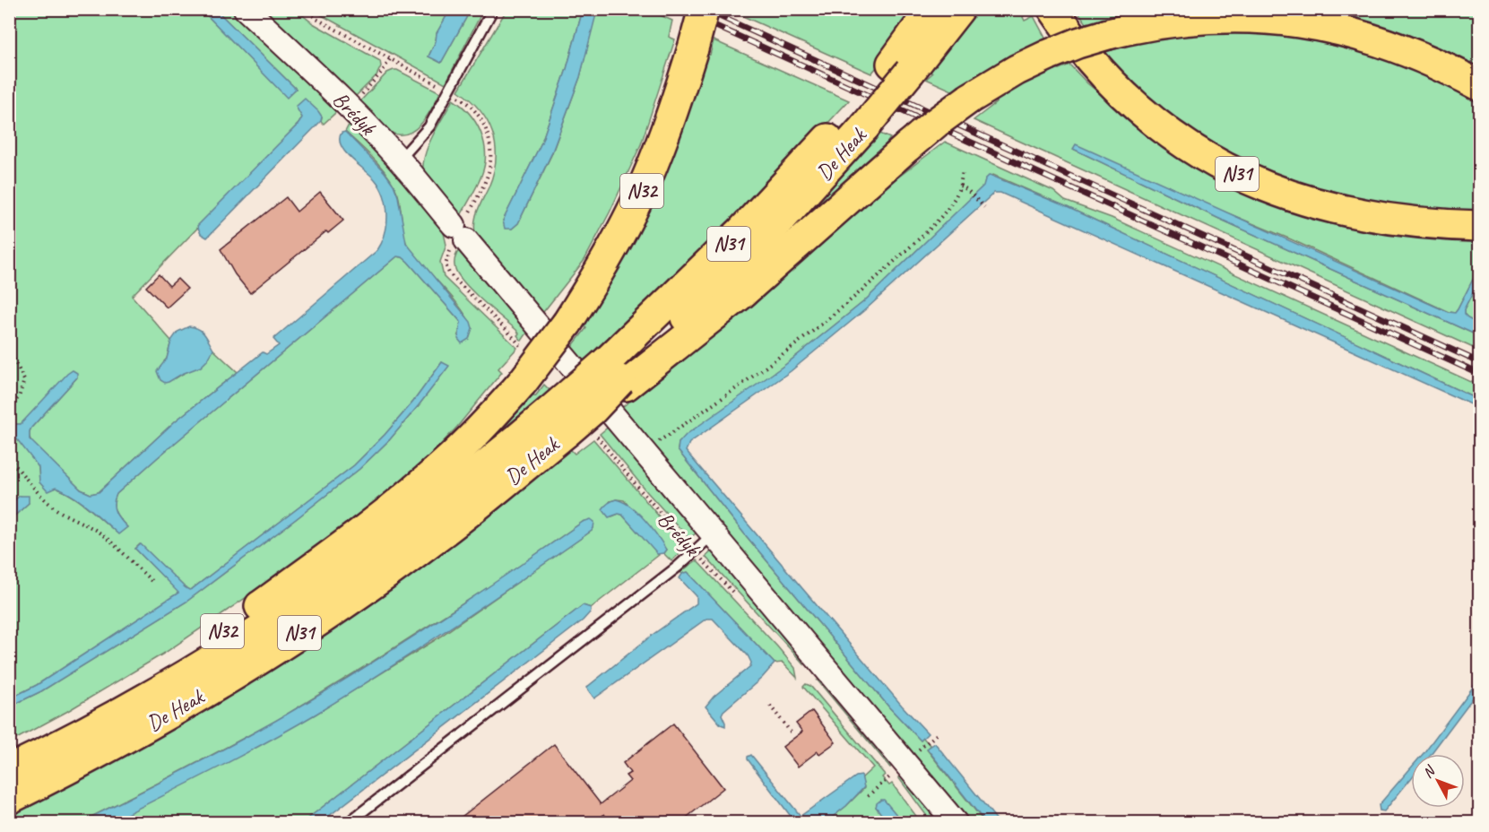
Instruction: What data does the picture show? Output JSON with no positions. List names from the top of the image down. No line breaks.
{"streets":{"highway":["De Heak","N31","N32"],"street":["Brédyk"]},"crossings":[["Brédyk","De Heak"],["Brédyk","N31"],["De Heak","N31"],["De Heak","N32"]],"north":"top left"}
